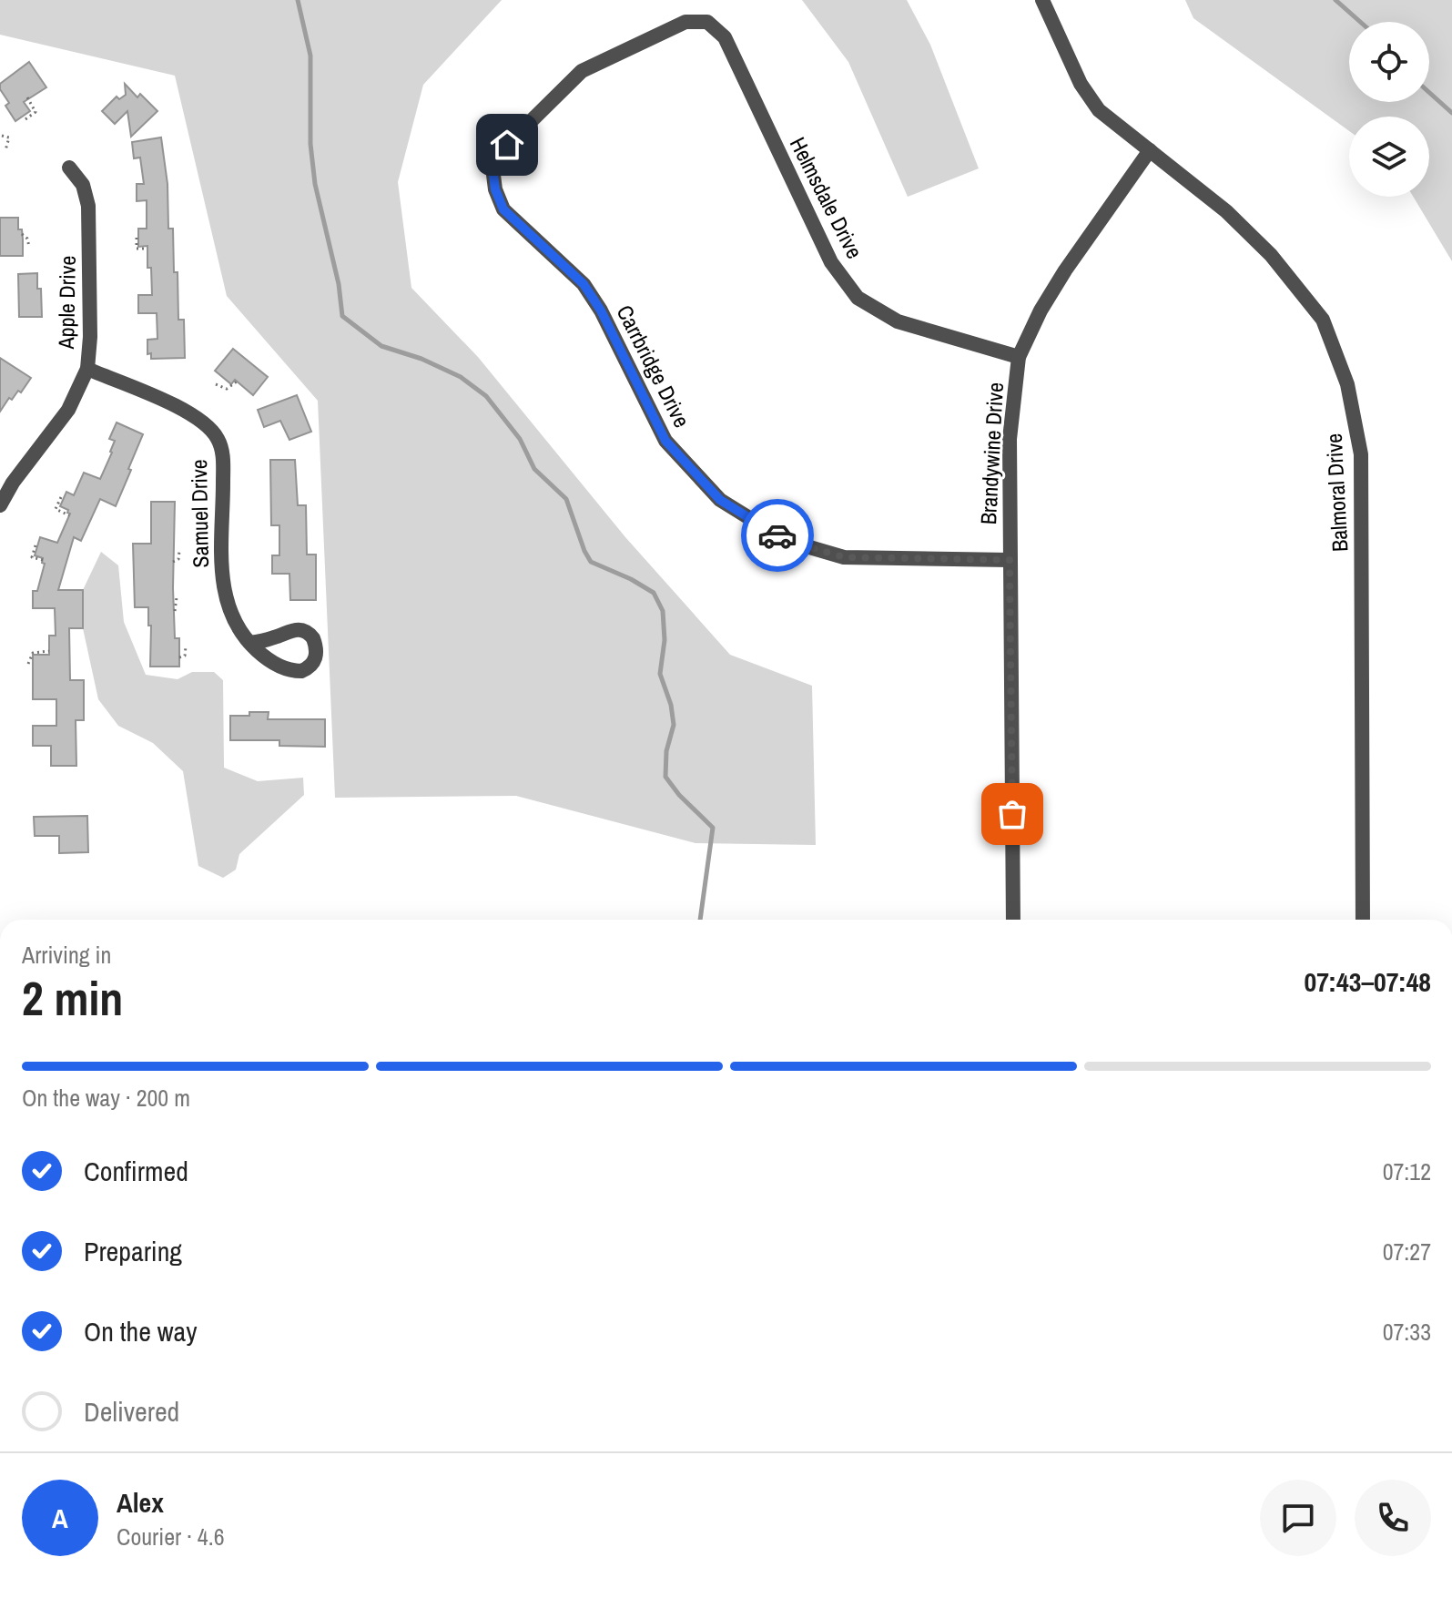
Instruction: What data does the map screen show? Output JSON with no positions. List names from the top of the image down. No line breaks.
{"streets":{"street":["Helmsdale Drive","Apple Drive","Carrbridge Drive","Brandywine Drive","Balmoral Drive","Samuel Drive"]},"crossings":[["Helmsdale Drive","Carrbridge Drive"],["Helmsdale Drive","Brandywine Drive"],["Apple Drive","Samuel Drive"],["Carrbridge Drive","Brandywine Drive"],["Brandywine Drive","Balmoral Drive"]],"page":{"heading":["2 min","Arriving in","07:43–07:48"],"panel":["Alex","Courier · 4.6"],"bar":"On the way · 200 m","list":[["Confirmed","07:12"],["Preparing","07:27"],["On the way","07:33"],"Delivered"],"round":"A"}}
